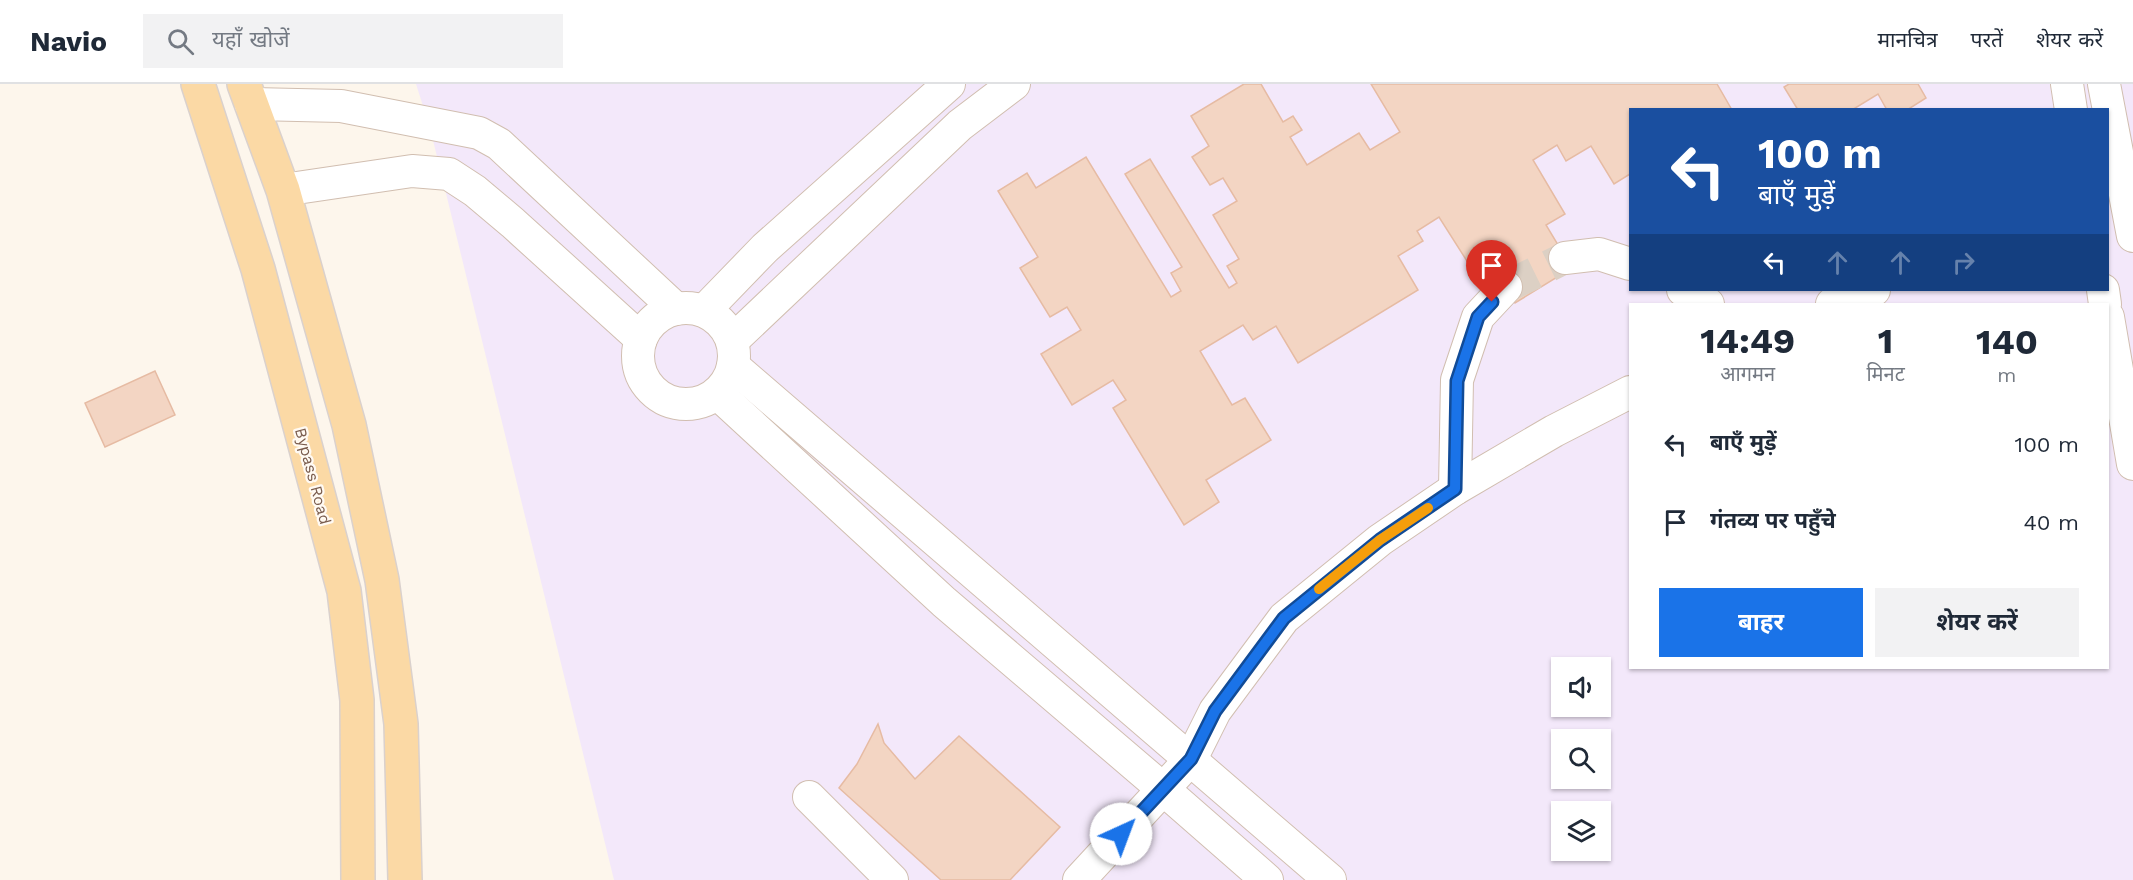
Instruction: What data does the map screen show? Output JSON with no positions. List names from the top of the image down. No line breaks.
{"streets":{"main road":["Bypass Road"]},"page":{"header":"Navio","search":"यहाँ खोजें","nav":["मानचित्र","परतें","शेयर करें"],"turn":["100 m","बाएँ मुड़ें"],"eta":["14:49","आगमन","1","मिनट","140","m"],"list":[{"name":"बाएँ मुड़ें","value":"100 m"},{"name":"गंतव्य पर पहुँचे","value":"40 m"}],"buttons":["बाहर","शेयर करें"]}}
